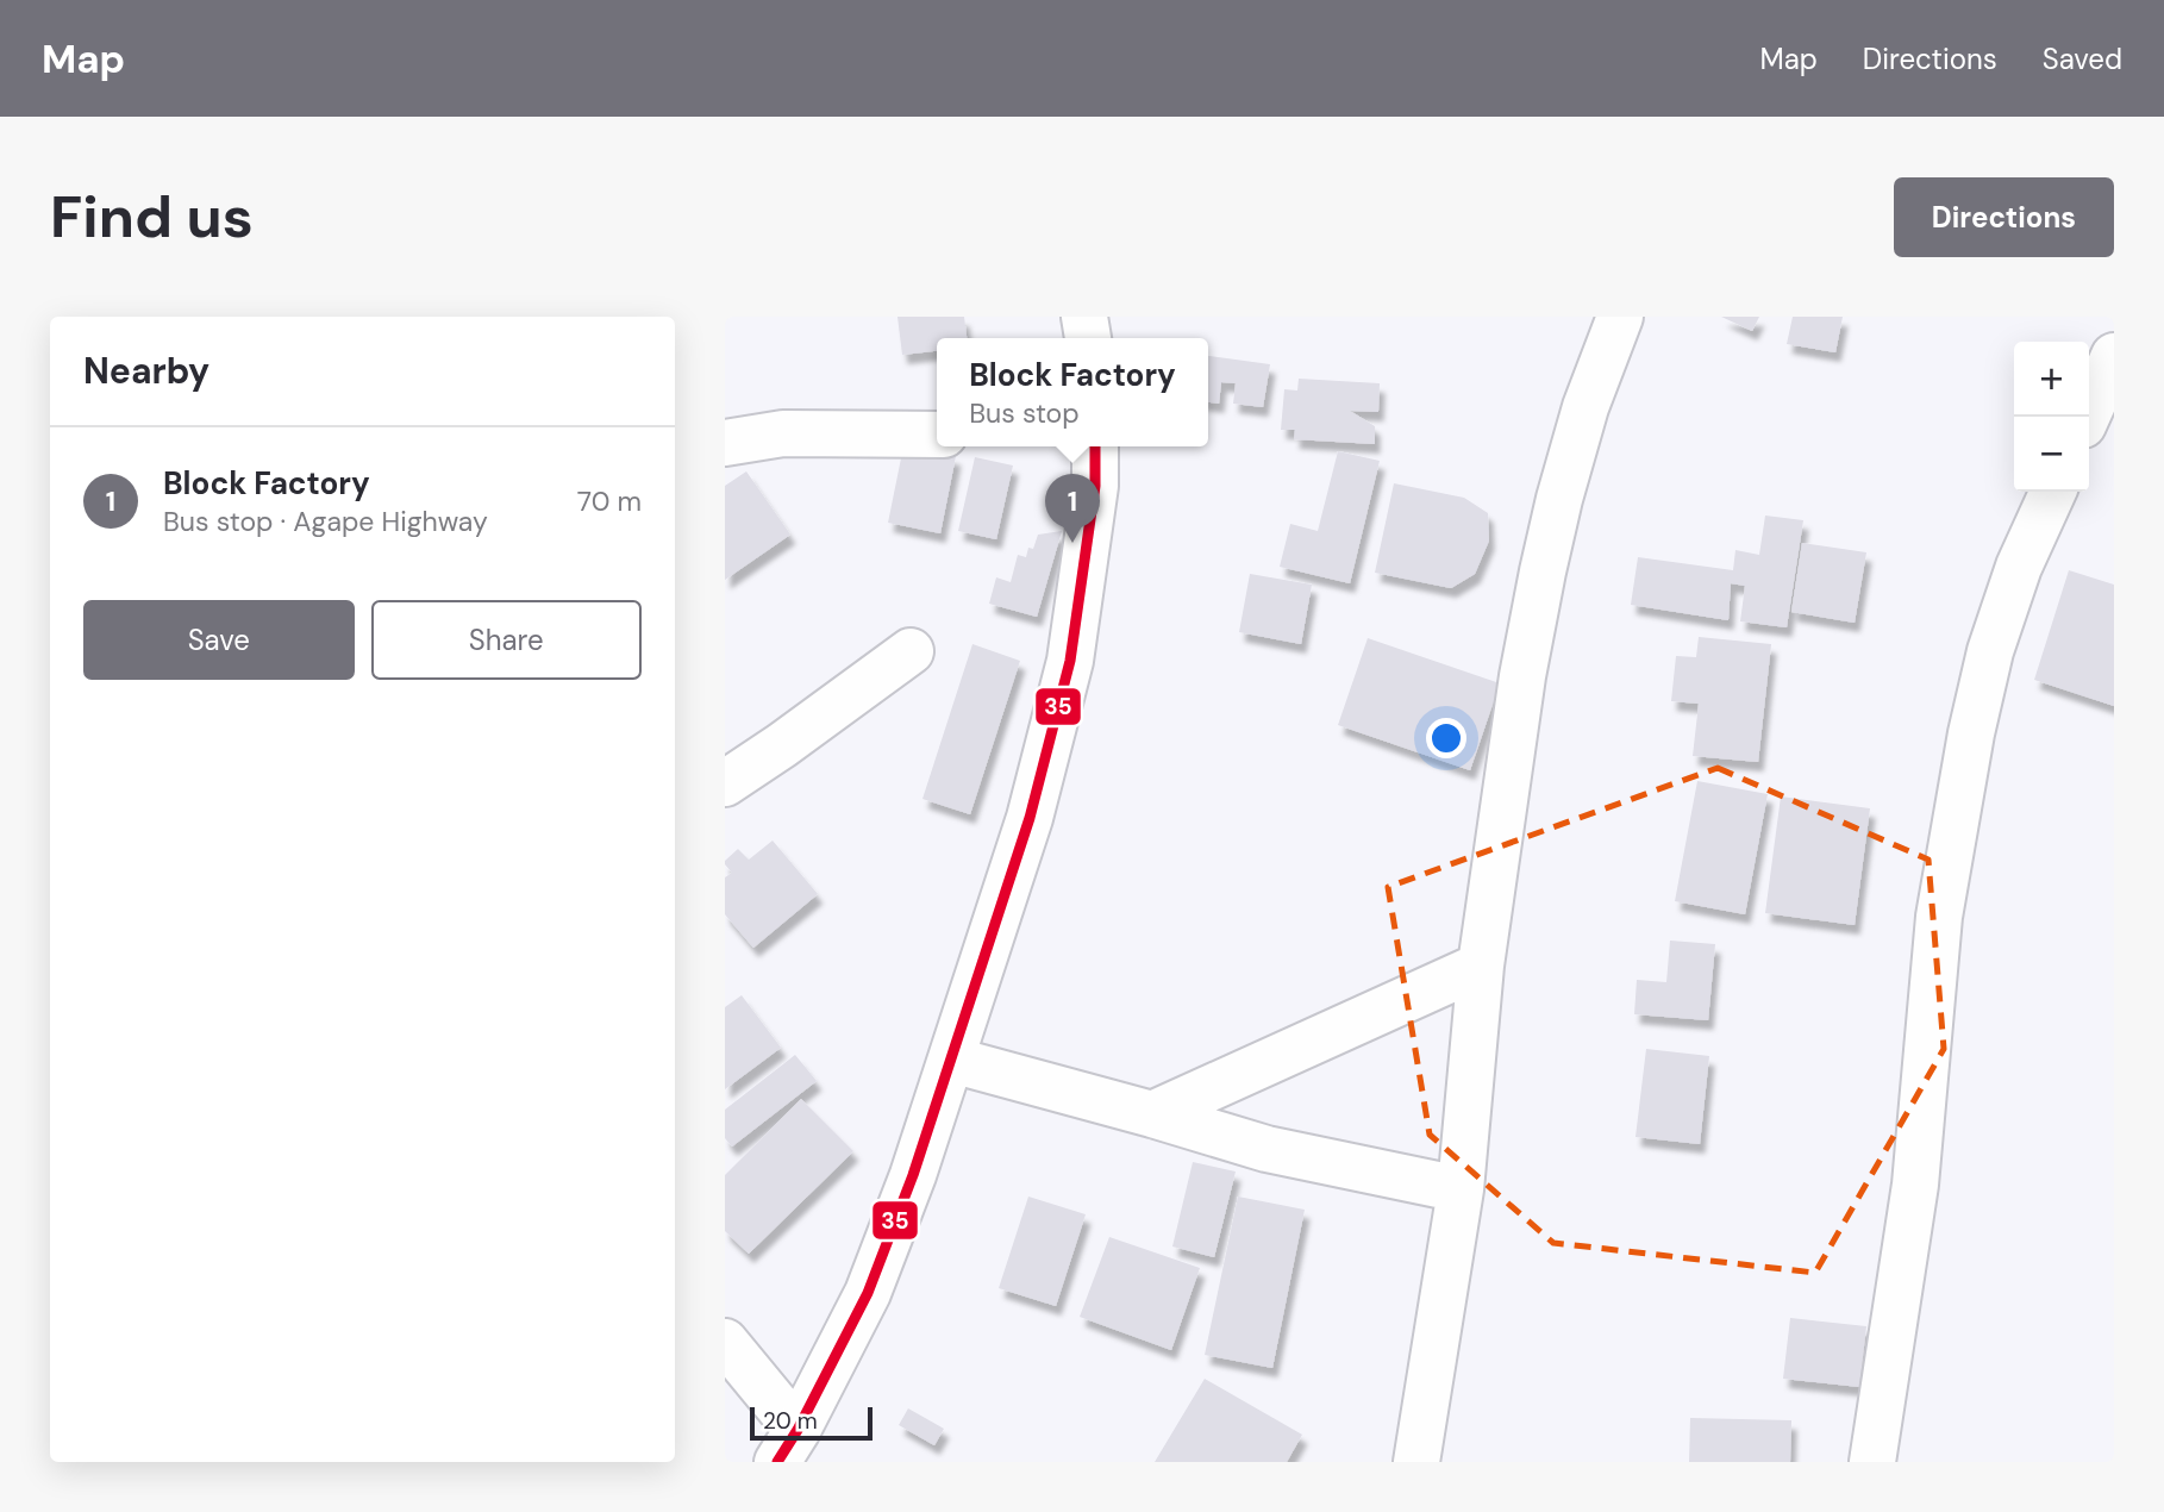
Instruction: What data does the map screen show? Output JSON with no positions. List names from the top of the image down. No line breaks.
{"lines":["transit line 35"],"scale_bar":"20 m","page":{"header":"Map","nav":["Map","Directions","Saved"],"buttons":["Directions",["Save","Share"]],"title":"Find us","heading":"Nearby","popup":["Block Factory","Bus stop"],"map_buttons":["+","−"],"list":[{"mark":"1","name":"Block Factory","note":"Bus stop · Agape Highway","value":"70 m"}],"pins":"1","scale":"20 m"}}
